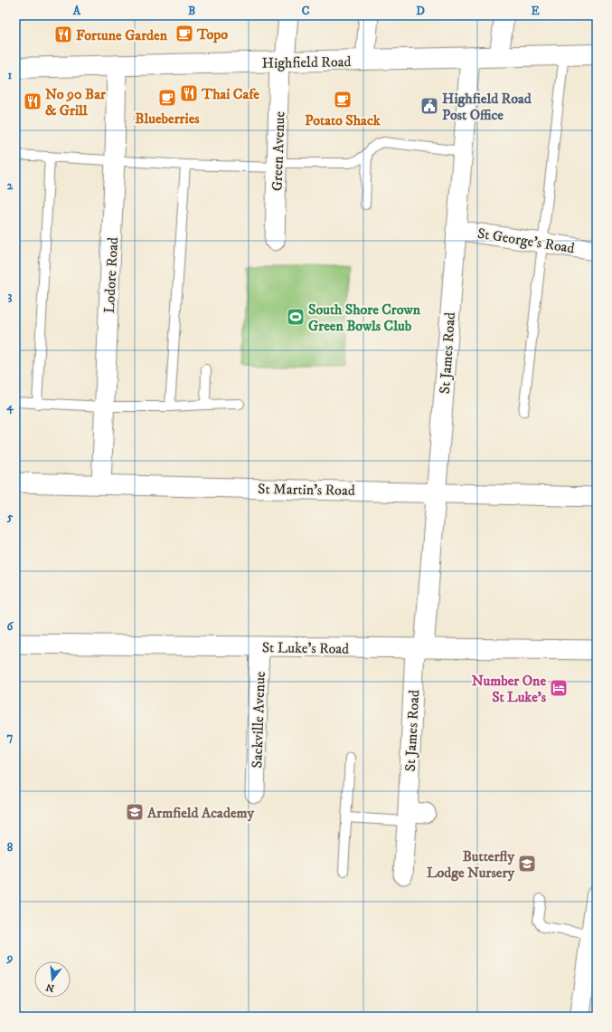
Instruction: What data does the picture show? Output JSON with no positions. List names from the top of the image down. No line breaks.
{"streets":{"street":["Highfield Road","Green Avenue","St George's Road","Lodore Road","St James Road","St Martin's Road","St Luke's Road","Sackville Avenue"]},"crossings":[["Highfield Road","Green Avenue"],["Highfield Road","Lodore Road"],["Highfield Road","St James Road"],["St George's Road","St James Road"],["Lodore Road","St Martin's Road"],["St James Road","St Martin's Road"],["St James Road","St Luke's Road"],["St Luke's Road","Sackville Avenue"]],"places":{"cafe":["Topo","Blueberries","Potato Shack"],"restaurant":["Fortune Garden","Thai Cafe","No 90 Bar & Grill"],"public building":["Highfield Road Post Office"],"sports":["South Shore Crown Green Bowls Club"],"hotel":["Number One St Luke's"],"school or university":["Armfield Academy","Butterfly Lodge Nursery"]},"north":"bottom","grid":{"columns":["A","B","C","D","E"],"rows":["1","2","3","4","5","6","7","8","9"]}}
